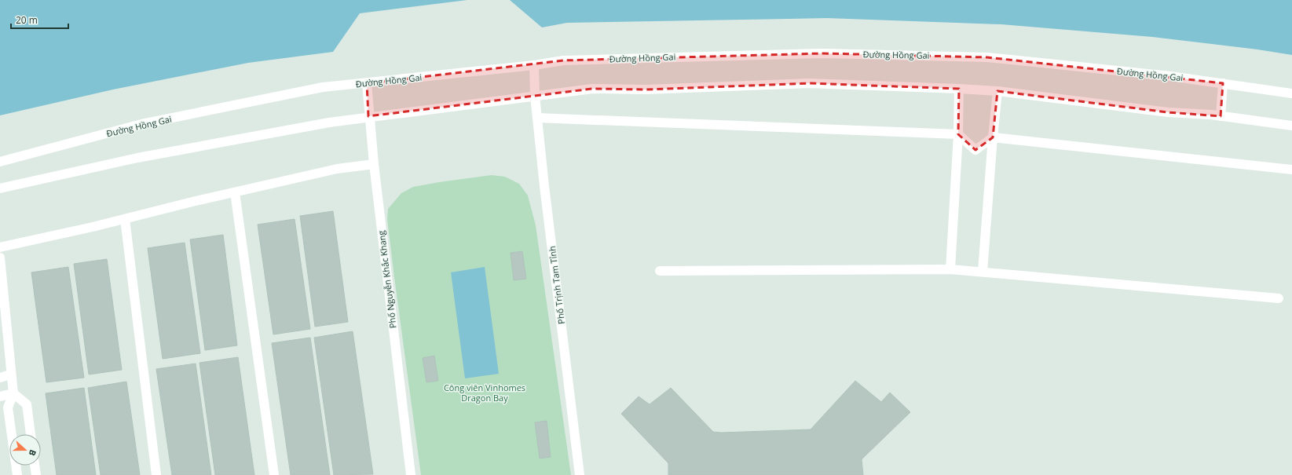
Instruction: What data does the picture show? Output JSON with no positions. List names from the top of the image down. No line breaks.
{"streets":{"street":["Đường Hồng Gai","Phố Nguyễn Khắc Khang","Phố Trịnh Tam Tỉnh"]},"crossings":[["Đường Hồng Gai","Phố Nguyễn Khắc Khang"]],"parks":["Công viên Vinhomes Dragon Bay"],"scale_bar":"20 m","north":"right"}
